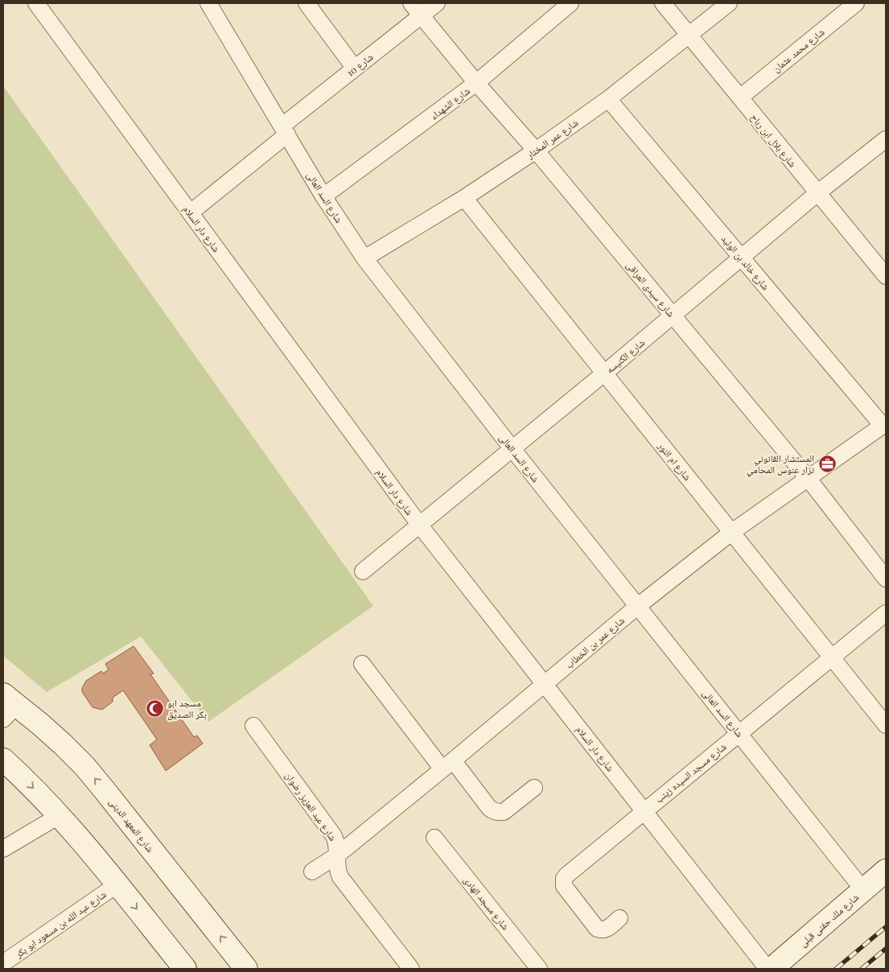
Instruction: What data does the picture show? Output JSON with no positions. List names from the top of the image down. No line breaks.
{"streets":{"street":["شارع محمد عثمان","شارع 10","شارع الشهداء","شارع عمر المختار","شارع بلال ابن رباح","شارع السد العالى","شارع دار السلام","شارع خالد بن الوليد","شارع سيدى العراقى","شارع الكنيسه","شارع ام النور","شارع عمر بن الخطاب","شارع مسجد السيده زينب","شارع عبد العزيز رضوان","شارع المعهد الدينى","شارع مسجد الهادى","شارع ملك حفنى قبلى","شارع عبد الله بن مسعود ابو بكر"]},"crossings":[["شارع محمد عثمان","شارع بلال ابن رباح"],["شارع 10","شارع السد العالى"],["شارع 10","شارع دار السلام"],["شارع 10","شارع سيدى العراقى"],["شارع الشهداء","شارع السد العالى"],["شارع الشهداء","شارع سيدى العراقى"],["شارع عمر المختار","شارع بلال ابن رباح"],["شارع عمر المختار","شارع السد العالى"],["شارع عمر المختار","شارع خالد بن الوليد"],["شارع عمر المختار","شارع سيدى العراقى"],["شارع عمر المختار","شارع ام النور"],["شارع بلال ابن رباح","شارع الكنيسه"],["شارع السد العالى","شارع الكنيسه"],["شارع السد العالى","شارع عمر بن الخطاب"],["شارع السد العالى","شارع مسجد السيده زينب"],["شارع السد العالى","شارع ملك حفنى قبلى"],["شارع دار السلام","شارع الكنيسه"],["شارع دار السلام","شارع عمر بن الخطاب"],["شارع دار السلام","شارع مسجد السيده زينب"],["شارع خالد بن الوليد","شارع الكنيسه"],["شارع خالد بن الوليد","شارع عمر بن الخطاب"],["شارع سيدى العراقى","شارع الكنيسه"],["شارع سيدى العراقى","شارع عمر بن الخطاب"],["شارع الكنيسه","شارع ام النور"],["شارع ام النور","شارع عمر بن الخطاب"],["شارع ام النور","شارع مسجد السيده زينب"],["شارع عمر بن الخطاب","شارع عبد العزيز رضوان"]],"places":{"office":["المستشار القانوني نزار عنوس المحامي"],"mosque":["مسجد ابو بكر الصديق"]}}
